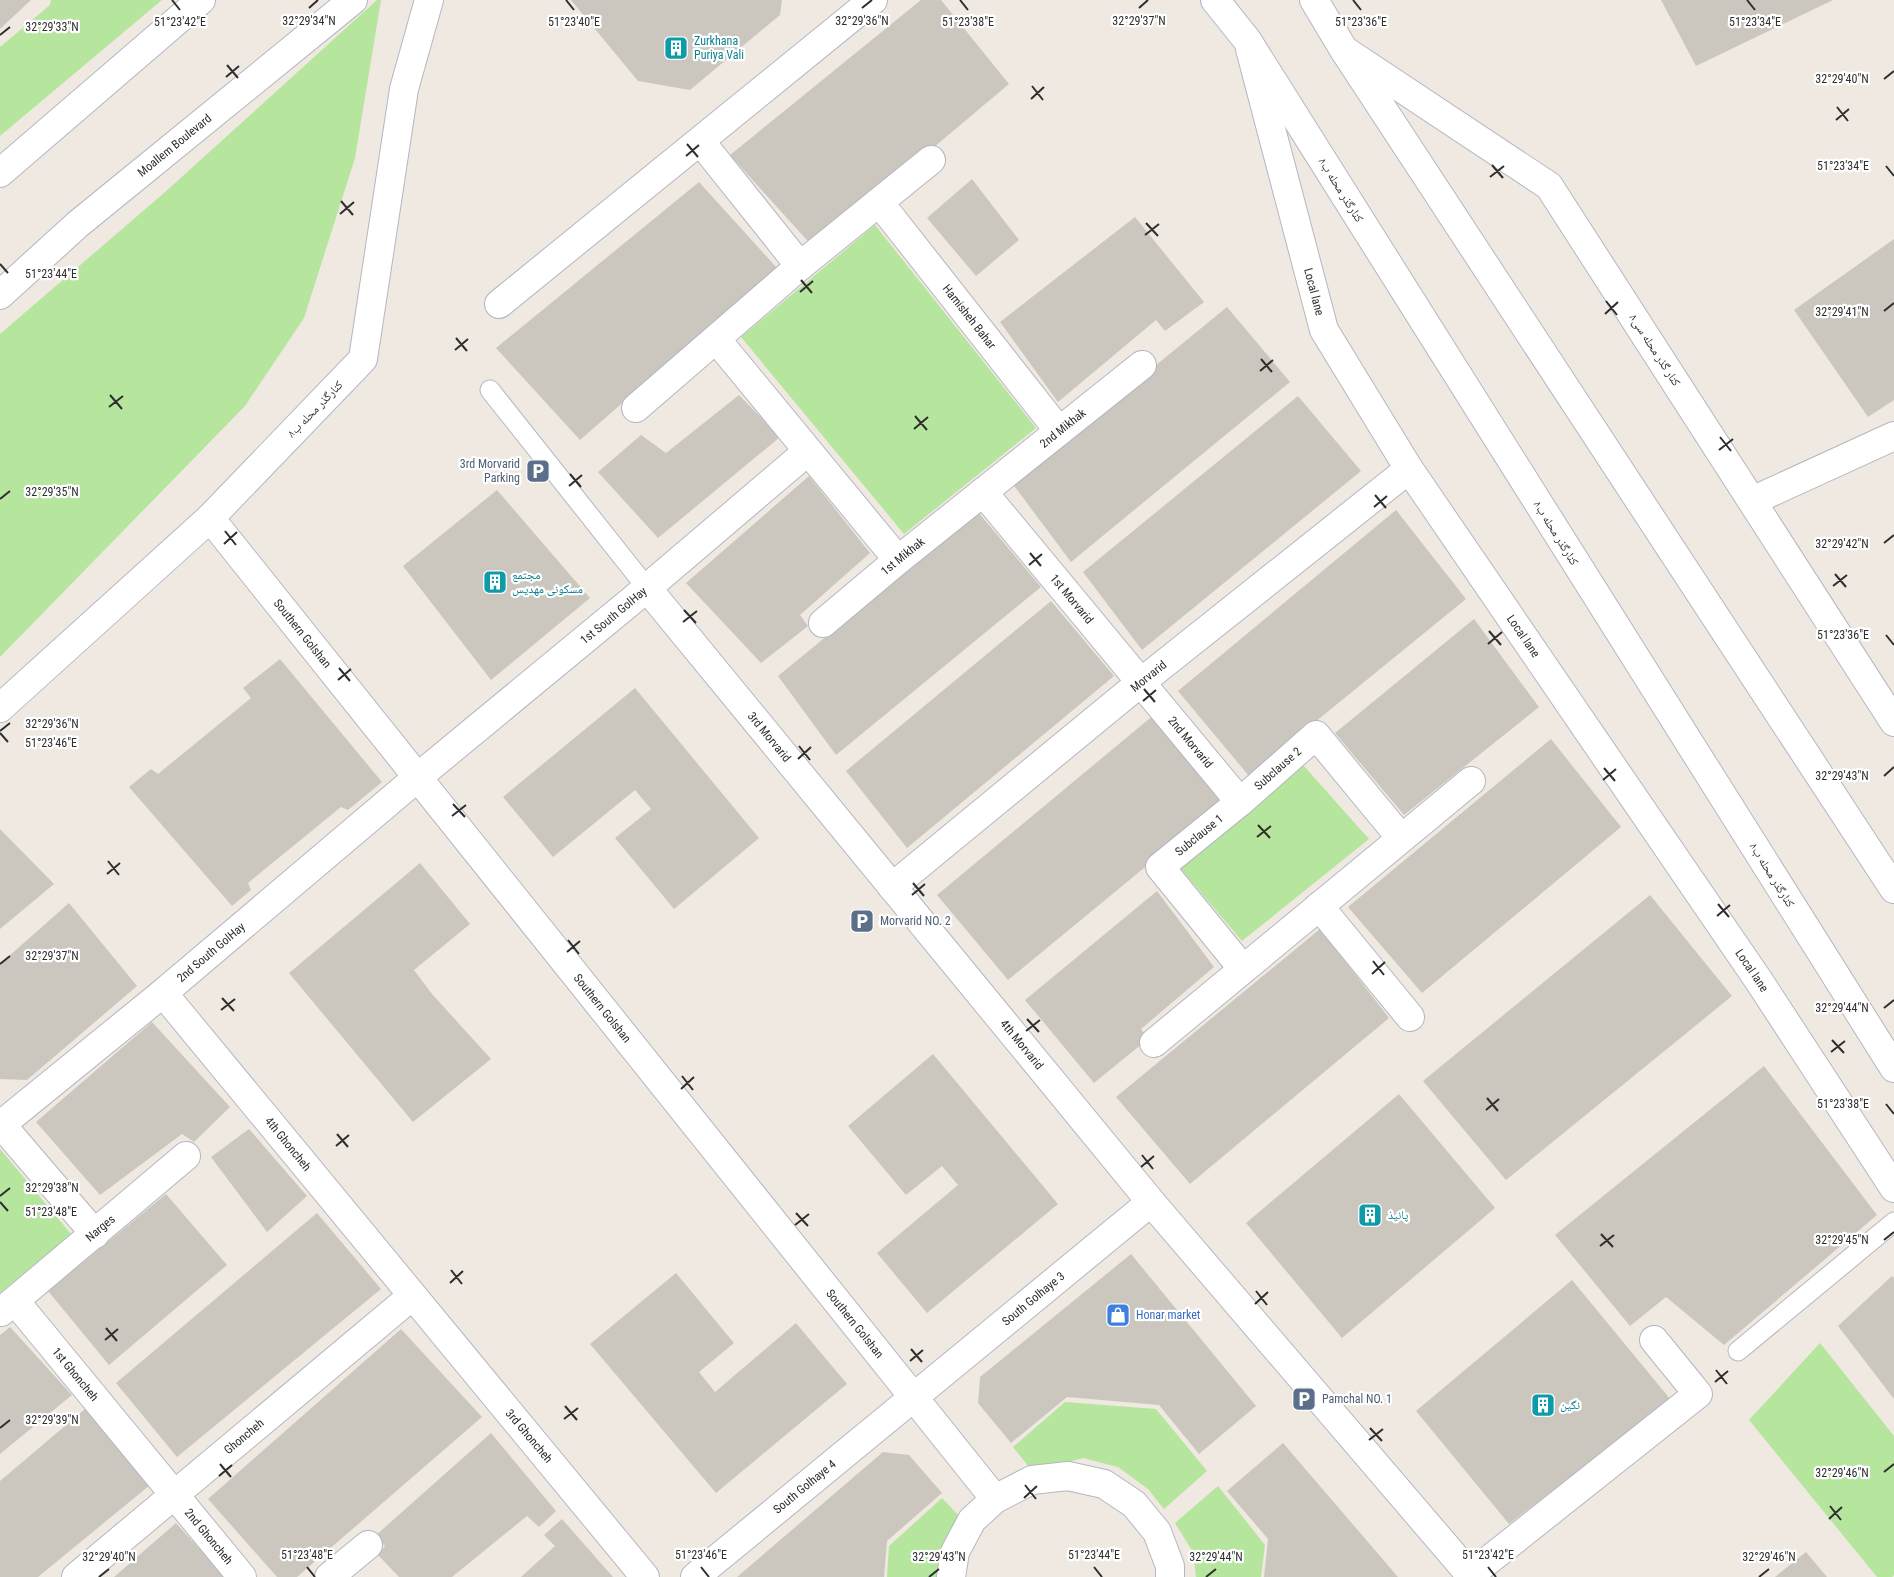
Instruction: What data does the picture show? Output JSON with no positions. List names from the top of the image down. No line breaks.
{"streets":{"street":["Moallem Boulevard","کنارگذر محله ب۸","Local lane","Hamisheh Bahar","کنار گذر محله سی۸","2nd Mikhak","1st Mikhak","1st Morvarid","1st South GolHay","Southern Golshan","Morvarid","3rd Morvarid","2nd Morvarid","Subclause 2","Subclause 1","2nd South GolHay","4th Morvarid","4th Ghoncheh","Narges","South Golhaye 3","1st Ghoncheh","Ghoncheh","3rd Ghoncheh","South Golhaye 4","2nd Ghoncheh"]},"crossings":[["کنارگذر محله ب۸","Local lane"],["کنارگذر محله ب۸","Southern Golshan"],["Local lane","Morvarid"],["Hamisheh Bahar","2nd Mikhak"],["2nd Mikhak","1st Mikhak"],["2nd Mikhak","1st Morvarid"],["1st Mikhak","1st Morvarid"],["1st Morvarid","Morvarid"],["1st Morvarid","2nd Morvarid"],["1st South GolHay","Southern Golshan"],["1st South GolHay","3rd Morvarid"],["1st South GolHay","2nd South GolHay"],["Southern Golshan","2nd South GolHay"],["Southern Golshan","South Golhaye 3"],["Southern Golshan","South Golhaye 4"],["Morvarid","3rd Morvarid"],["Morvarid","2nd Morvarid"],["Morvarid","4th Morvarid"],["3rd Morvarid","4th Morvarid"],["2nd Morvarid","Subclause 2"],["2nd Morvarid","Subclause 1"],["Subclause 2","Subclause 1"],["2nd South GolHay","4th Ghoncheh"],["4th Morvarid","South Golhaye 3"],["4th Ghoncheh","Ghoncheh"],["4th Ghoncheh","3rd Ghoncheh"],["Narges","1st Ghoncheh"],["South Golhaye 3","South Golhaye 4"],["1st Ghoncheh","Ghoncheh"],["1st Ghoncheh","2nd Ghoncheh"],["Ghoncheh","3rd Ghoncheh"],["Ghoncheh","2nd Ghoncheh"]],"places":{"building":["Zurkhana Puriya Vali","مجتمع مسکونی مهدیس","پانیذ","نگین"],"parking":["3rd Morvarid Parking","Morvarid NO. 2","Pamchal NO. 1"],"shop":["Honar market"]},"coordinates":["32°29'37\"N","32°29'34\"N","32°29'36\"N","51°23'36\"E","51°23'34\"E","51°23'42\"E","51°23'40\"E","51°23'38\"E","32°29'33\"N","32°29'40\"N","51°23'44\"E","32°29'41\"N","32°29'35\"N","32°29'42\"N","51°23'46\"E","32°29'43\"N","32°29'44\"N","32°29'38\"N","51°23'48\"E","32°29'45\"N","32°29'39\"N","32°29'46\"N"]}
